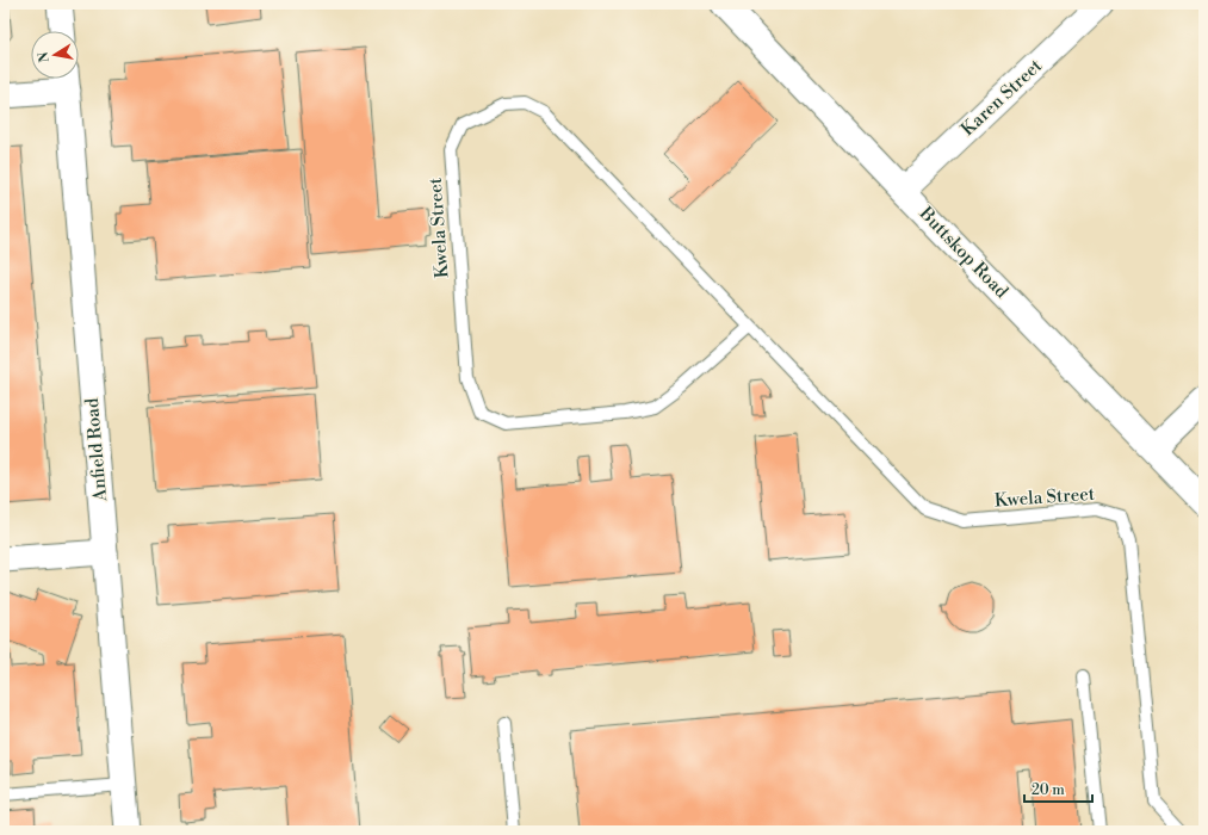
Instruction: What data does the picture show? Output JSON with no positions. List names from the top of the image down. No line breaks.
{"streets":{"street":["Karen Street","Buttskop Road","Anfield Road"],"lane":["Kwela Street"]},"crossings":[["Karen Street","Buttskop Road"]],"scale_bar":"20 m","north":"left"}
